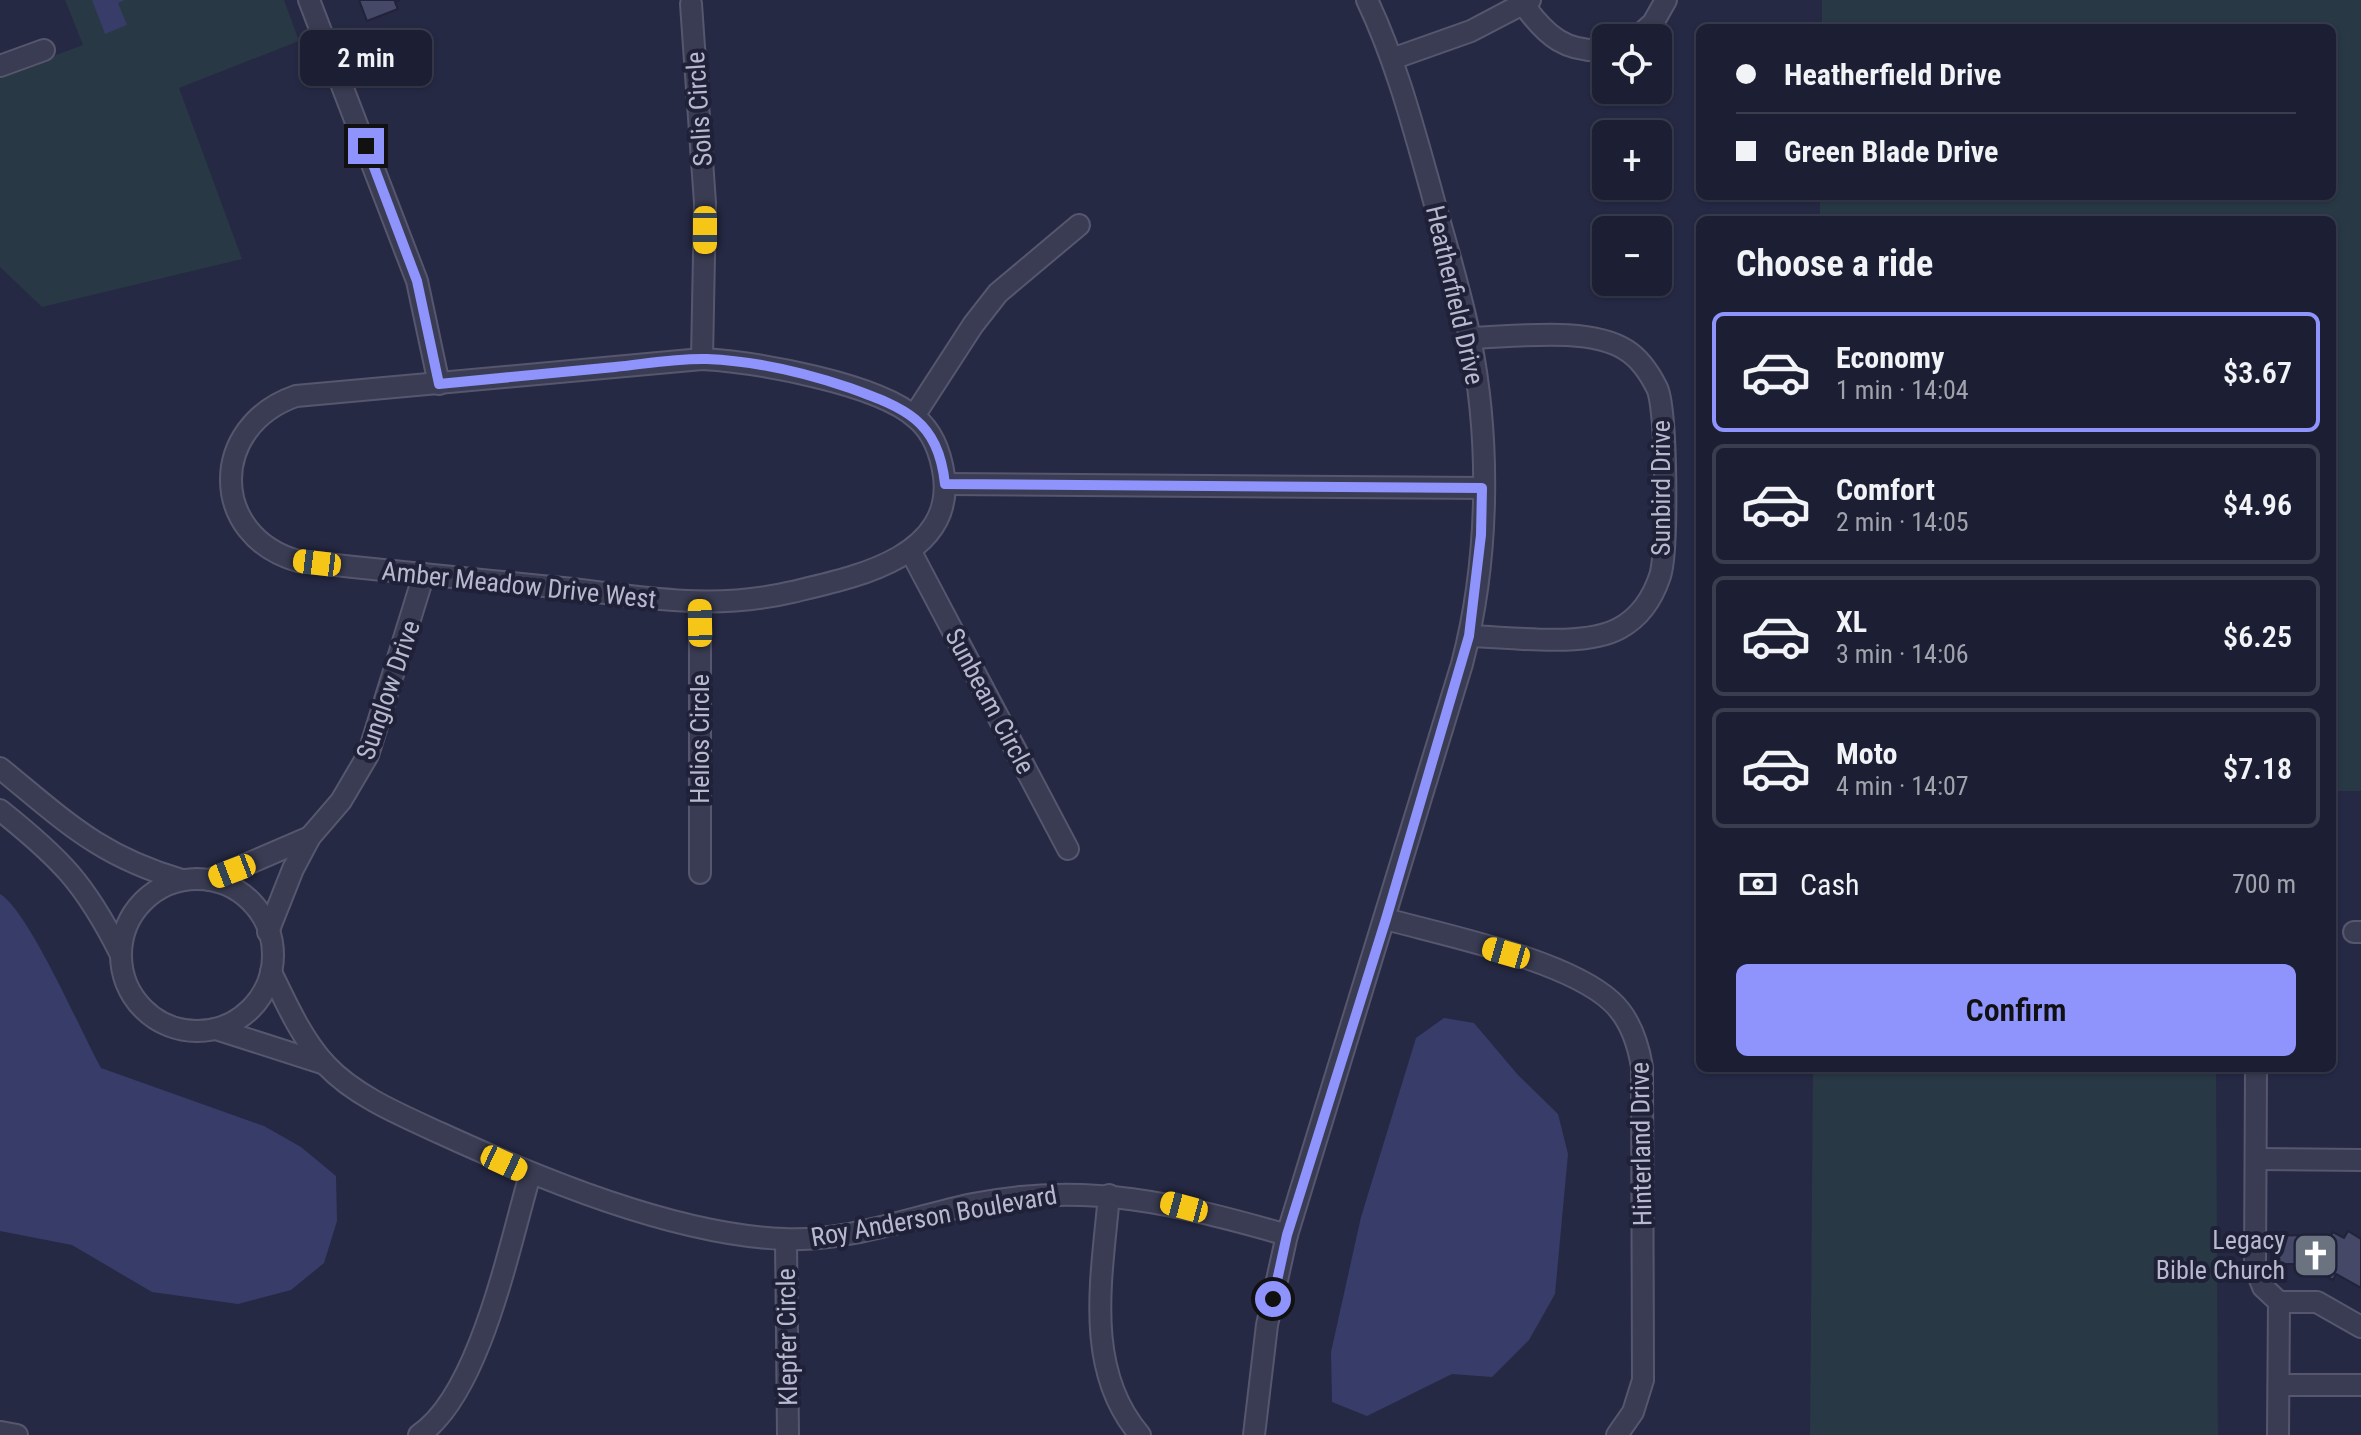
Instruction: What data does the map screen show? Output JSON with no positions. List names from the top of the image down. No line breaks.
{"streets":{"street":["Solis Circle","Heatherfield Drive","Sunbird Drive","Amber Meadow Drive West","Sunglow Drive","Sunbeam Circle","Helios Circle","Hinterland Drive","Roy Anderson Boulevard","Klepfer Circle"]},"crossings":[["Heatherfield Drive","Sunbird Drive"],["Heatherfield Drive","Hinterland Drive"],["Heatherfield Drive","Roy Anderson Boulevard"],["Amber Meadow Drive West","Sunglow Drive"],["Amber Meadow Drive West","Sunbeam Circle"],["Amber Meadow Drive West","Helios Circle"],["Sunglow Drive","Roy Anderson Boulevard"],["Roy Anderson Boulevard","Klepfer Circle"]],"places":{"church":["Legacy Bible Church"]},"page":{"map_buttons":["+","−"],"banner":["Heatherfield Drive","Green Blade Drive"],"bubble":"2 min","heading":"Choose a ride","list":[{"name":"Economy","note":"1 min · 14:04","value":"$3.67"},{"name":"Comfort","note":"2 min · 14:05","value":"$4.96"},{"name":"XL","note":"3 min · 14:06","value":"$6.25"},{"name":"Moto","note":"4 min · 14:07","value":"$7.18"}],"pay":["Cash","700 m"],"buttons":"Confirm"}}
